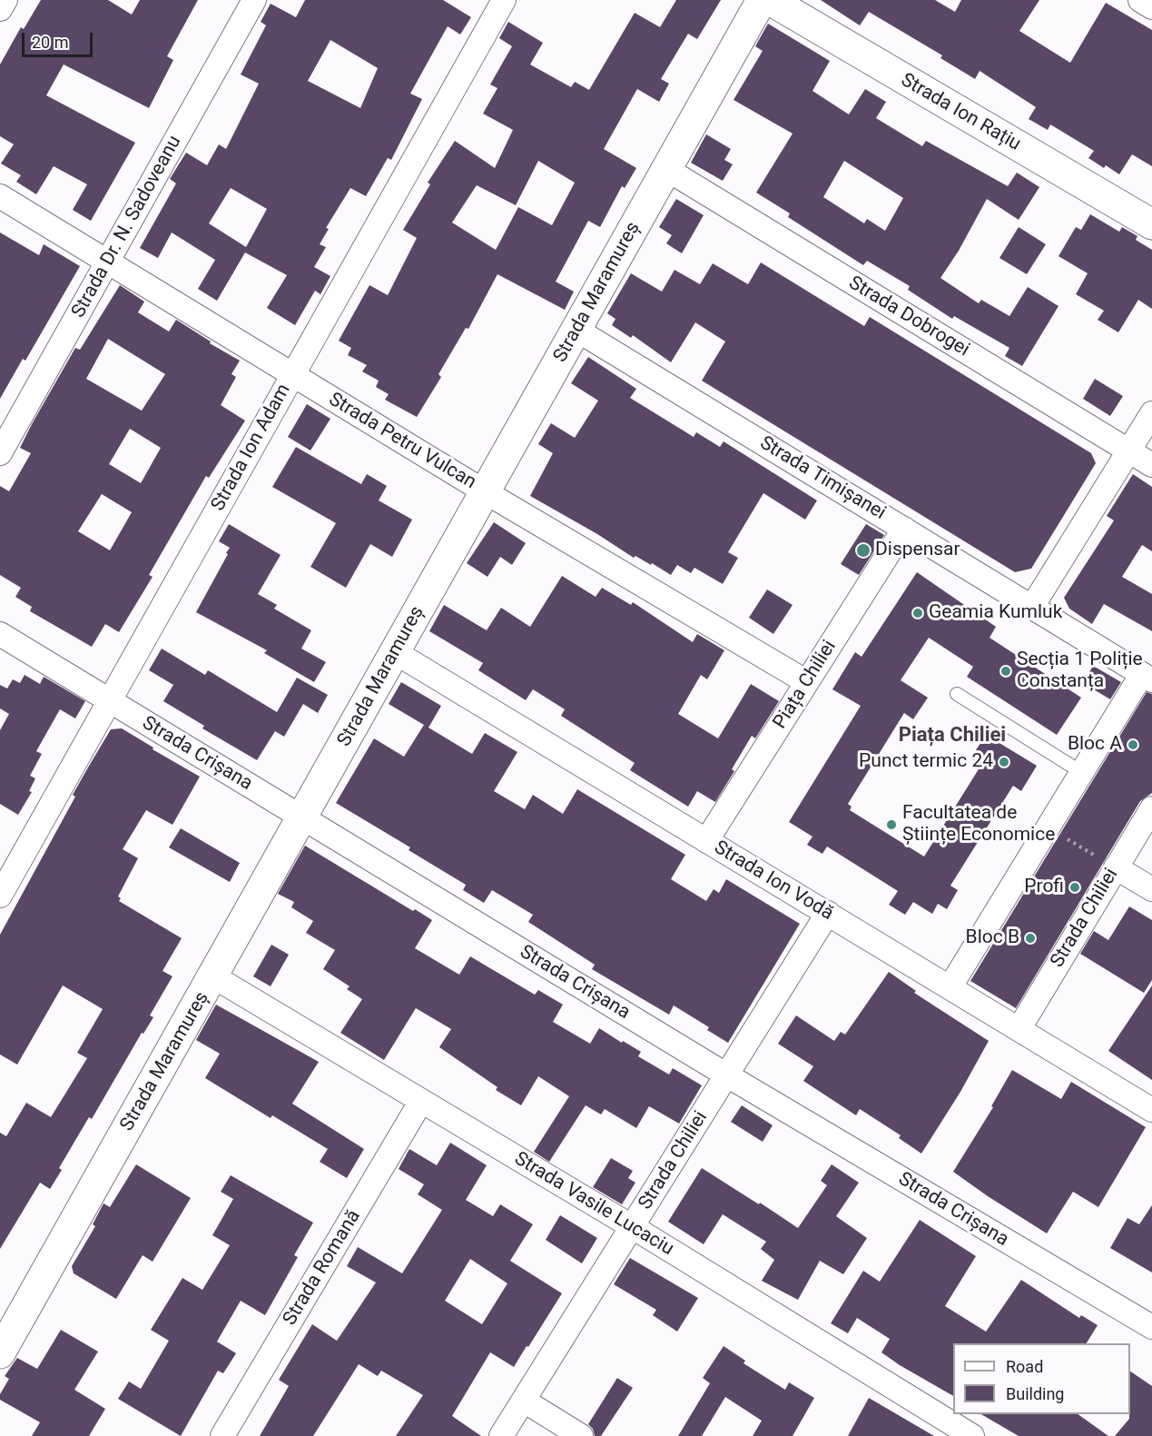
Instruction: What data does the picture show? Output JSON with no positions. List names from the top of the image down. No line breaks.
{"streets":{"street":["Strada Ion Rațiu","Strada Dr. N. Sadoveanu","Strada Maramureș","Strada Dobrogei","Strada Petru Vulcan","Strada Ion Adam","Strada Timișanei","Piața Chiliei","Strada Crișana","Strada Ion Vodă","Strada Chiliei","Strada Vasile Lucaciu","Strada Romană"]},"crossings":[["Strada Dr. N. Sadoveanu","Strada Petru Vulcan"],["Strada Maramureș","Strada Dobrogei"],["Strada Maramureș","Strada Petru Vulcan"],["Strada Maramureș","Strada Timișanei"],["Strada Maramureș","Strada Crișana"],["Strada Maramureș","Strada Ion Vodă"],["Strada Maramureș","Strada Vasile Lucaciu"],["Strada Petru Vulcan","Strada Ion Adam"],["Strada Petru Vulcan","Piața Chiliei"],["Strada Ion Adam","Strada Crișana"],["Strada Timișanei","Piața Chiliei"],["Piața Chiliei","Strada Ion Vodă"],["Strada Crișana","Strada Chiliei"],["Strada Ion Vodă","Strada Chiliei"],["Strada Chiliei","Strada Vasile Lucaciu"],["Strada Vasile Lucaciu","Strada Romană"]],"districts":["Piața Chiliei"],"places":["Dispensar","Geamia Kumluk","Secția 1 Poliție Constanța","Bloc A","Punct termic 24","Facultatea de Științe Economice","Profi","Bloc B"],"legend":["Road","Building"],"scale_bar":"20 m"}
